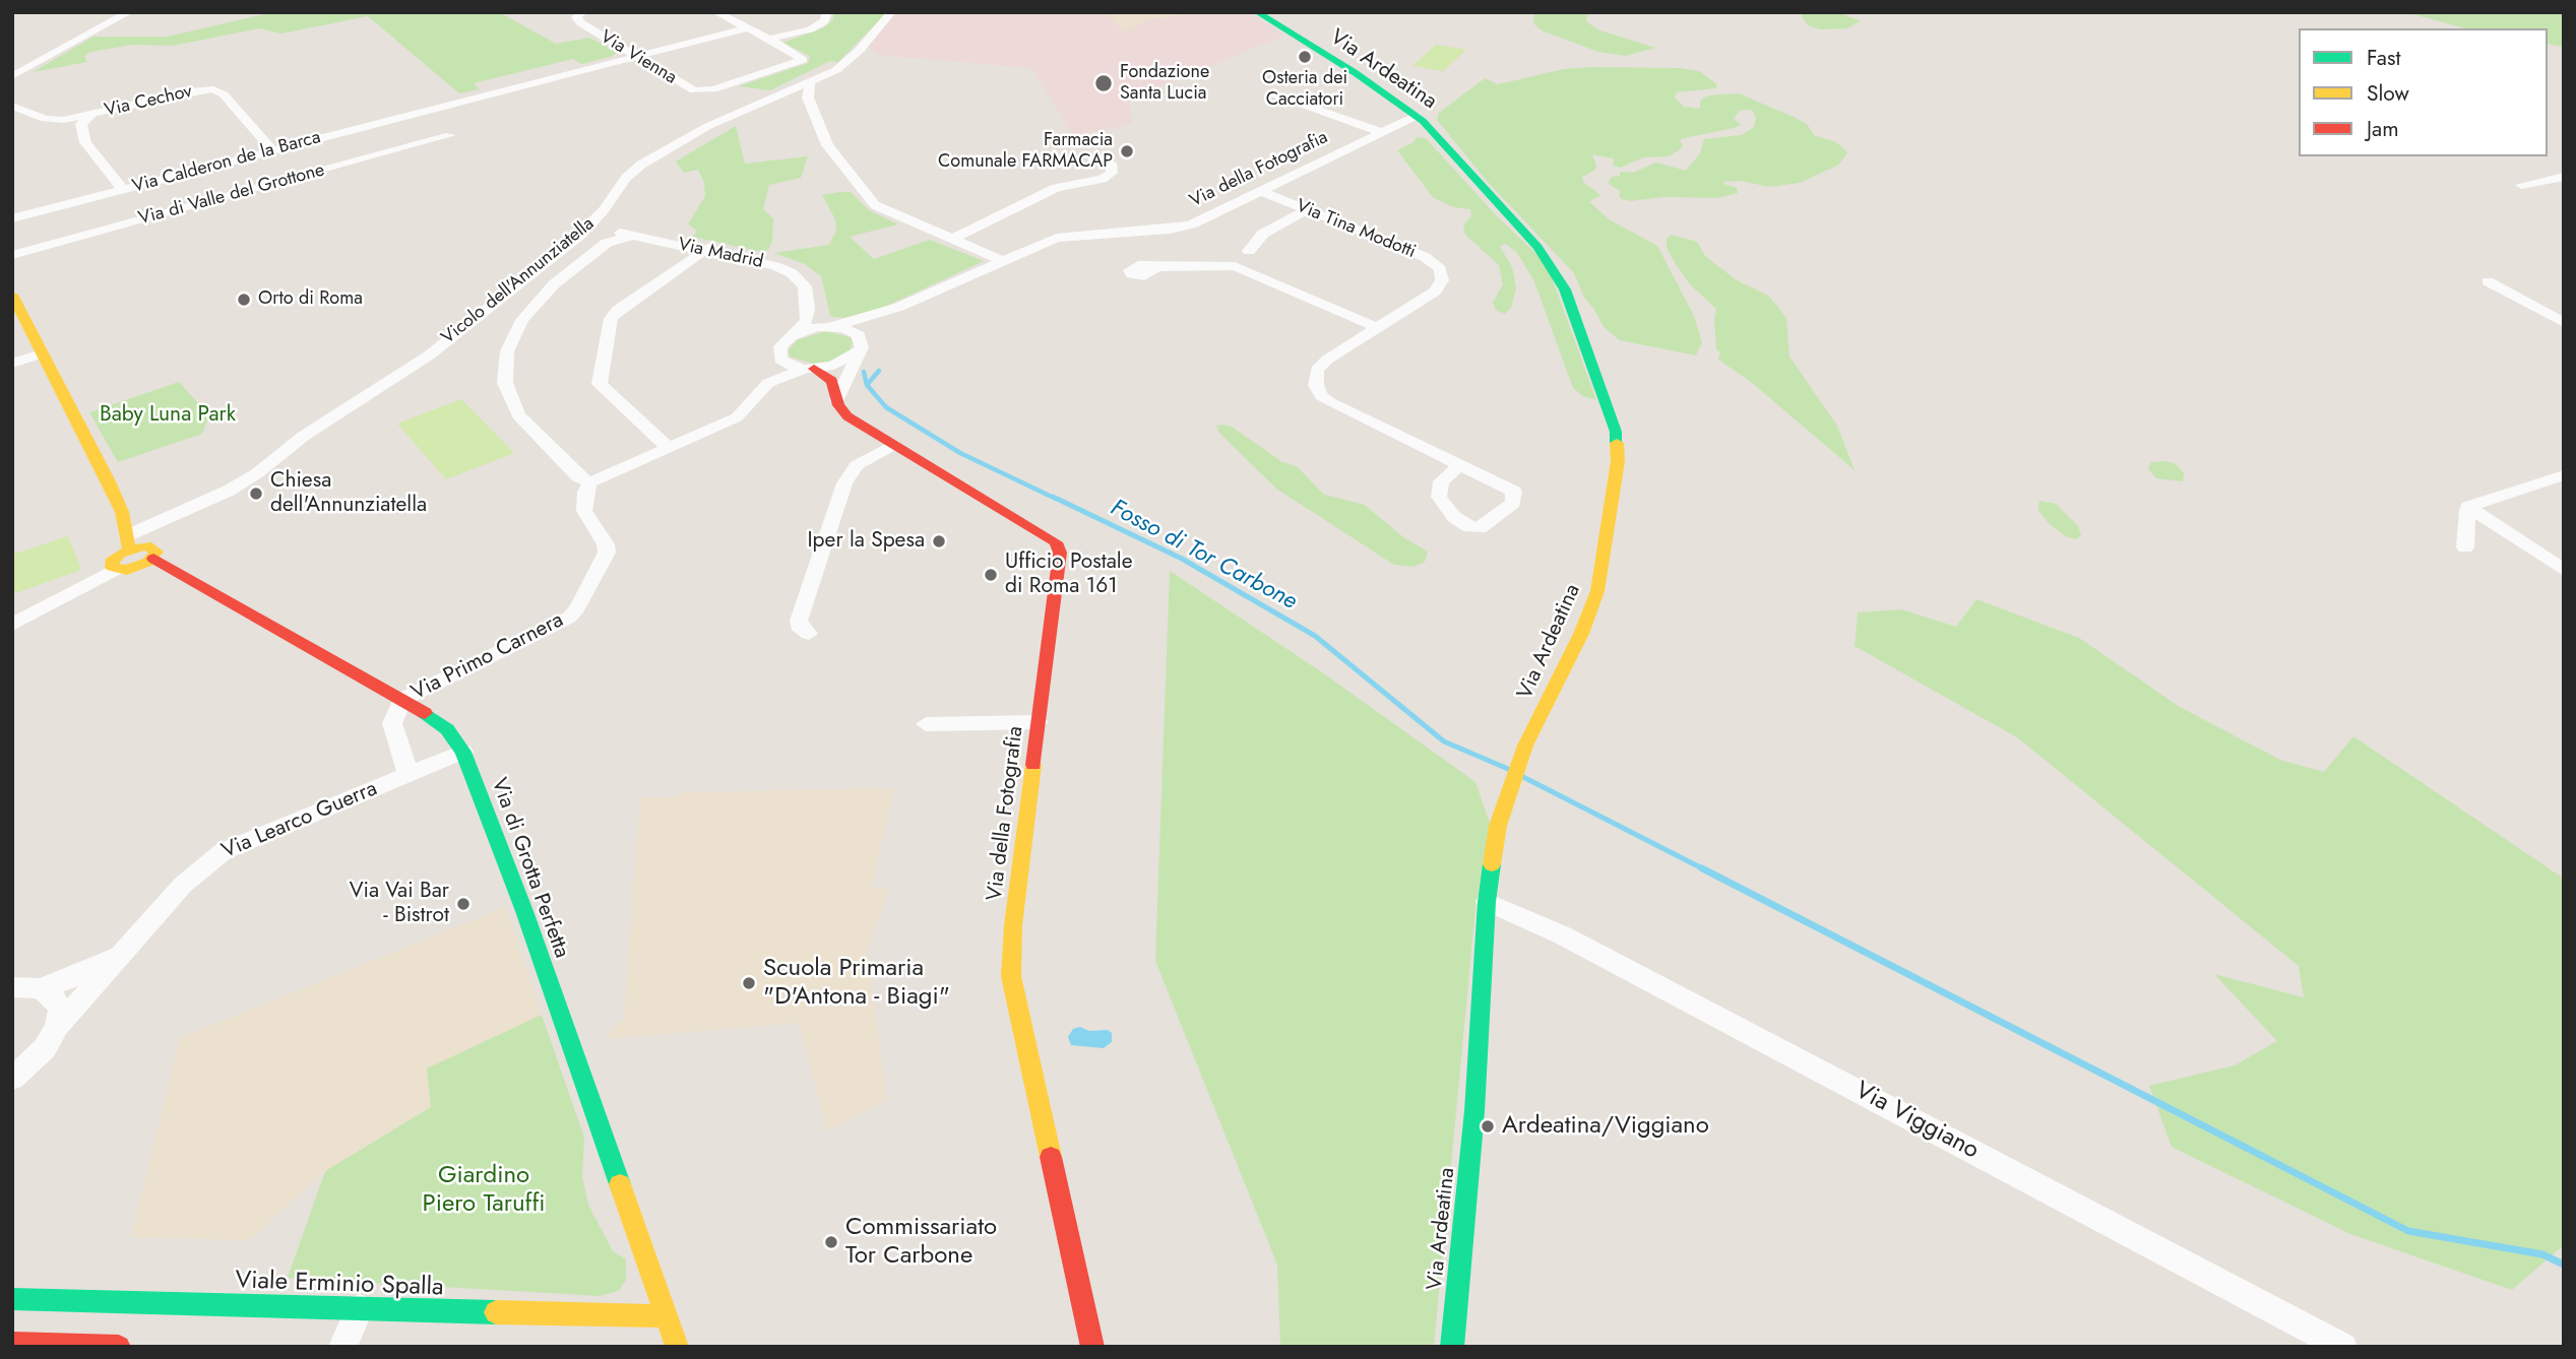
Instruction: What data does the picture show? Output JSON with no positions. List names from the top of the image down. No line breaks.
{"streets":{"street":["Via Vienna","Via Ardeatina","Via Cechov","Via Calderon de la Barca","Via della Fotografia","Via di Valle del Grottone","Via Tina Modotti","Via Madrid","Vicolo dell'Annunziatella","Via Primo Carnera","Via Learco Guerra","Via di Grotta Perfetta","Via Viggiano","Viale Erminio Spalla"]},"crossings":[["Via Vienna","Via Calderon de la Barca"],["Via Vienna","Vicolo dell'Annunziatella"],["Via Ardeatina","Via della Fotografia"],["Via Ardeatina","Via Viggiano"],["Via Cechov","Via Calderon de la Barca"],["Via della Fotografia","Via Tina Modotti"],["Via della Fotografia","Via Madrid"],["Via Madrid","Vicolo dell'Annunziatella"],["Vicolo dell'Annunziatella","Via di Grotta Perfetta"],["Via Primo Carnera","Via di Grotta Perfetta"],["Via Learco Guerra","Via di Grotta Perfetta"],["Via di Grotta Perfetta","Viale Erminio Spalla"]],"water":["Fosso di Tor Carbone"],"parks":["Baby Luna Park","Giardino Piero Taruffi"],"places":["Osteria dei Cacciatori","Fondazione Santa Lucia","Farmacia Comunale FARMACAP","Orto di Roma","Chiesa dell'Annunziatella","Iper la Spesa","Ufficio Postale di Roma 161","Via Vai Bar - Bistrot","Scuola Primaria \"D'Antona - Biagi\"","Ardeatina/Viggiano","Commissariato Tor Carbone"],"legend":["Fast","Slow","Jam"]}
